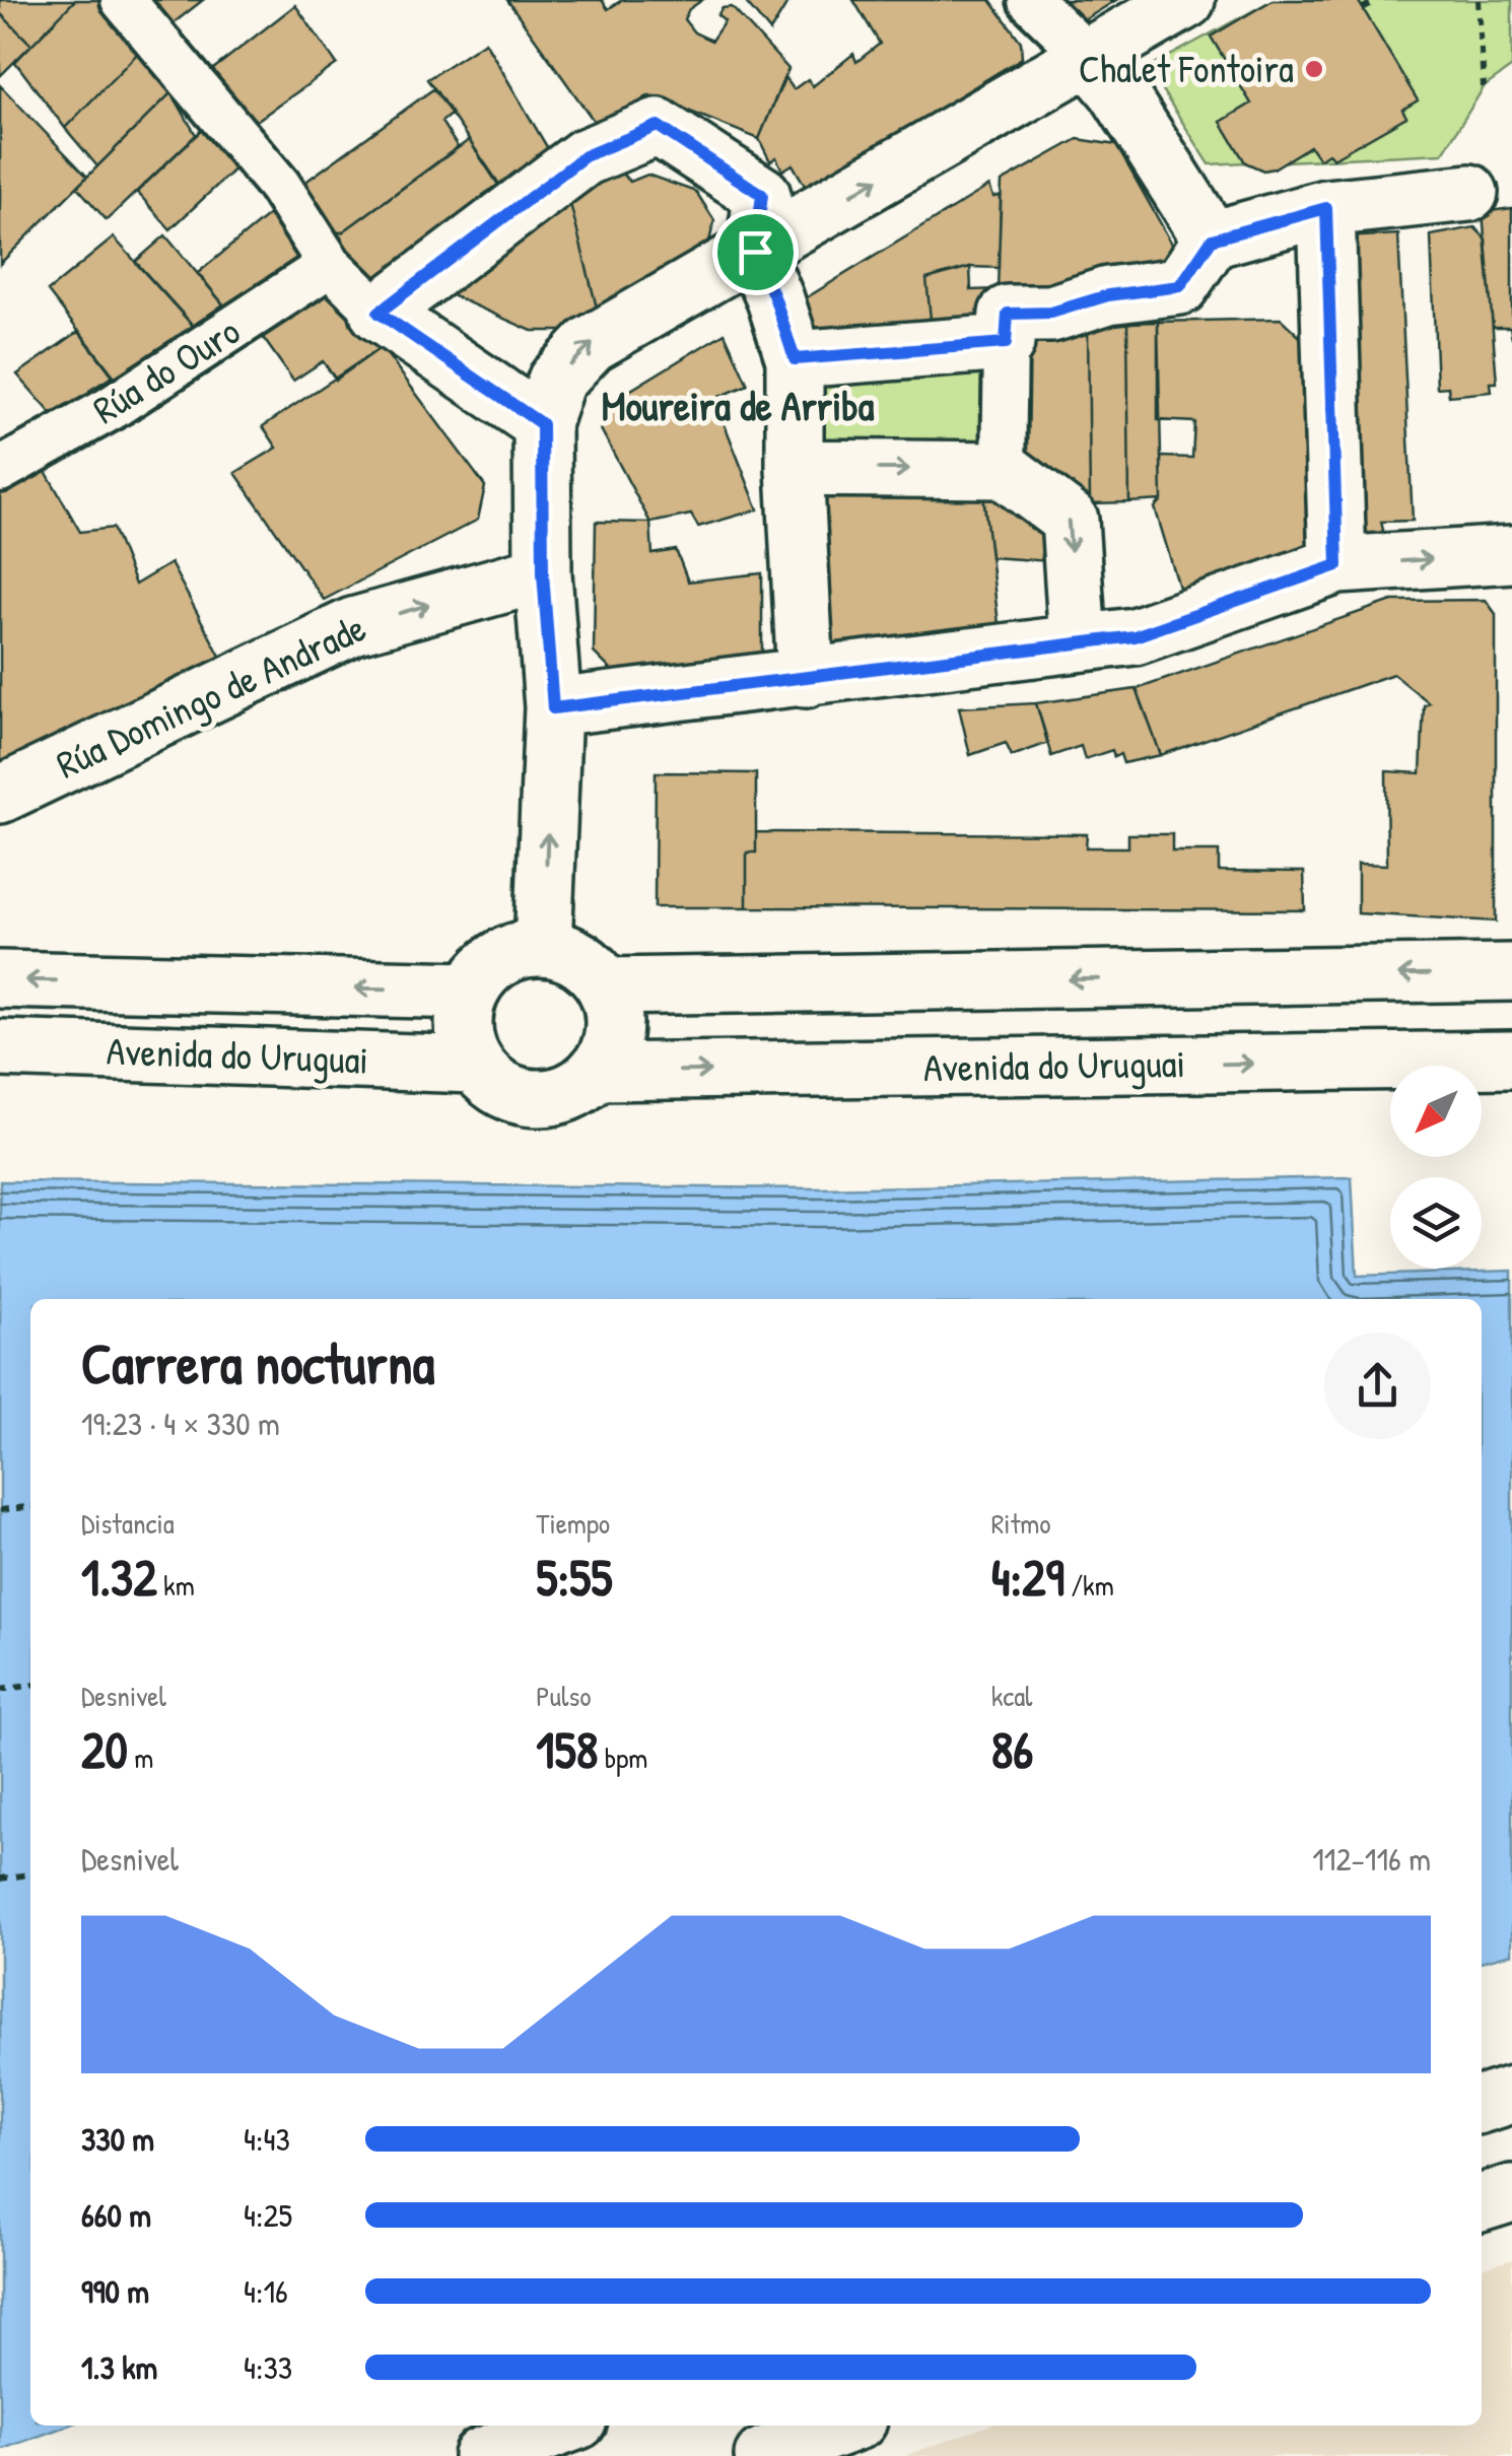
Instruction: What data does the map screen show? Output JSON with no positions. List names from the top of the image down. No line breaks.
{"streets":{"main road":["Rúa Domingo de Andrade","Avenida do Uruguai"],"street":["Rúa do Ouro"]},"one_way":["Rúa Domingo de Andrade"],"districts":["Moureira de Arriba"],"places":["Chalet Fontoira"],"north":"bottom left","page":{"heading":["Carrera nocturna","19:23 · 4 × 330 m"],"stats":[["Distancia","1.32 km"],["Tiempo","5:55"],["Ritmo","4:29 /km"],["Desnivel","20 m"],["Pulso","158 bpm"],["kcal","86"]],"chart":["Desnivel","112–116 m"],"list":[{"name":"330 m","note":"4:43"},{"name":"660 m","note":"4:25"},{"name":"990 m","note":"4:16"},{"name":"1.3 km","note":"4:33"}]}}
